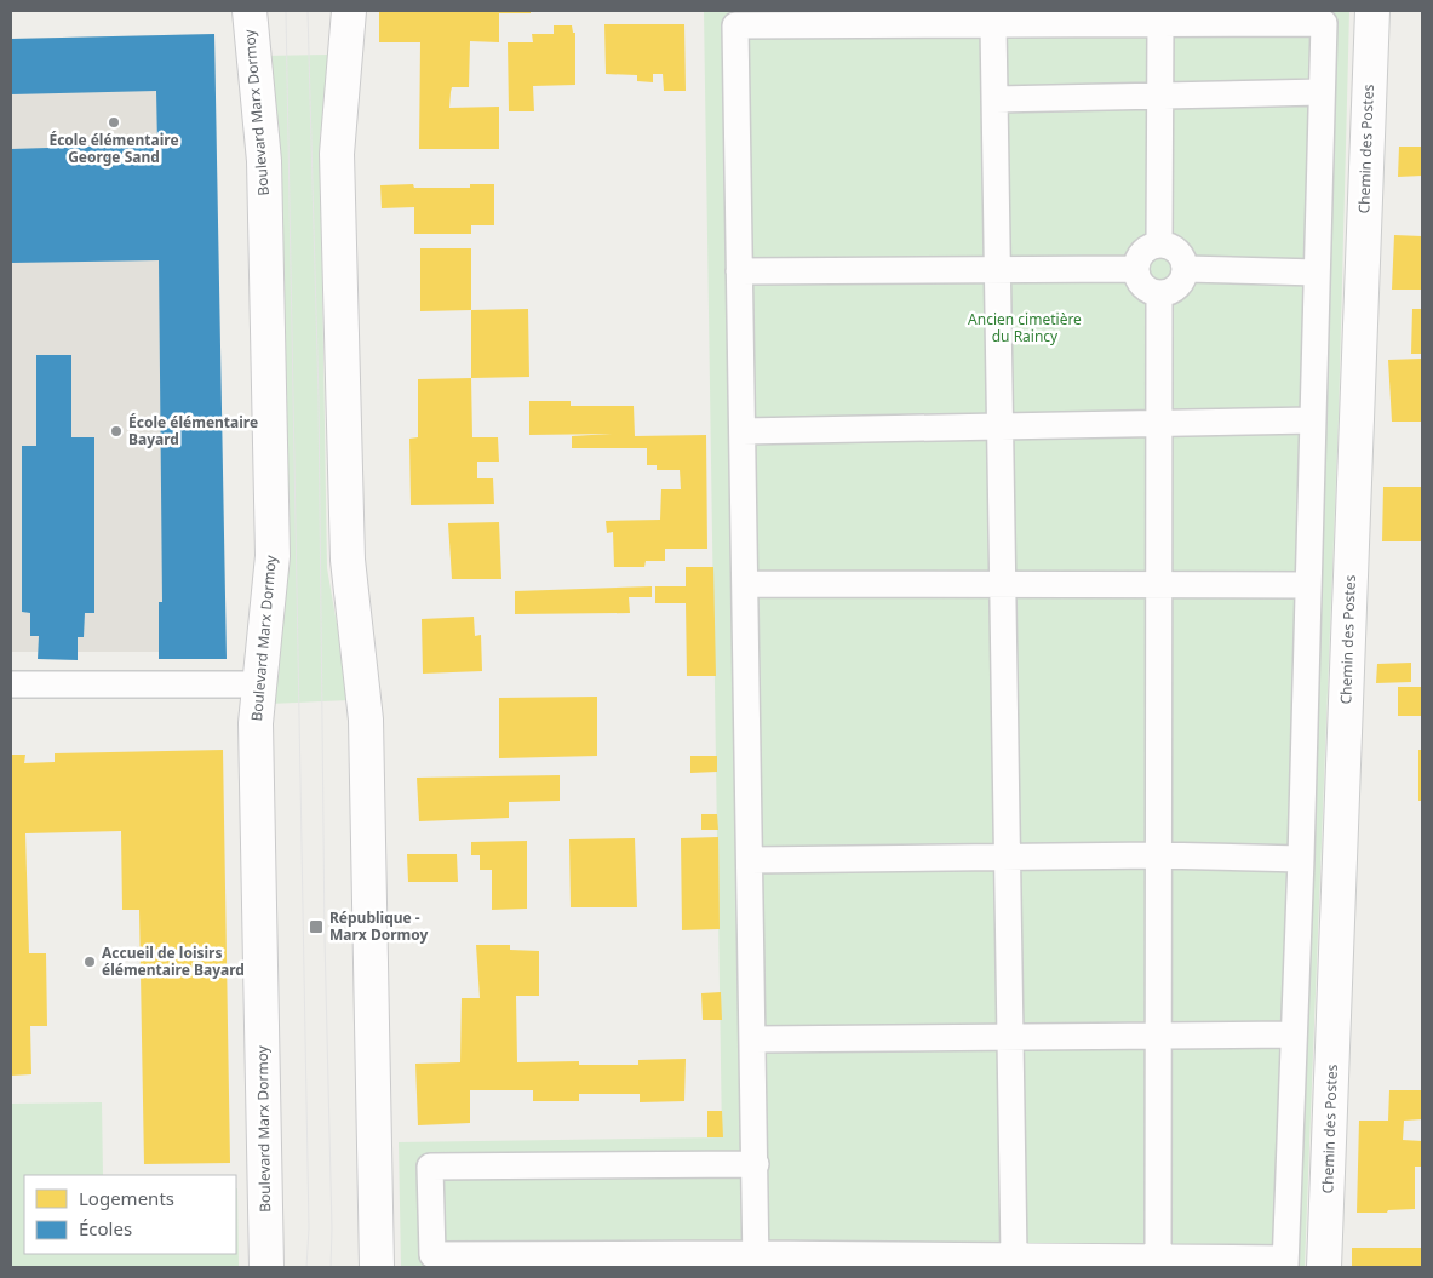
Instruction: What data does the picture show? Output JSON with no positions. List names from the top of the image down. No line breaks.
{"streets":{"main road":["Boulevard Marx Dormoy","Chemin des Postes"]},"parks":["Ancien cimetière du Raincy"],"places":{"other":["École élémentaire George Sand","École élémentaire Bayard","Accueil de loisirs élémentaire Bayard"],"transit":["République - Marx Dormoy"]},"legend":["Logements","Écoles"]}
